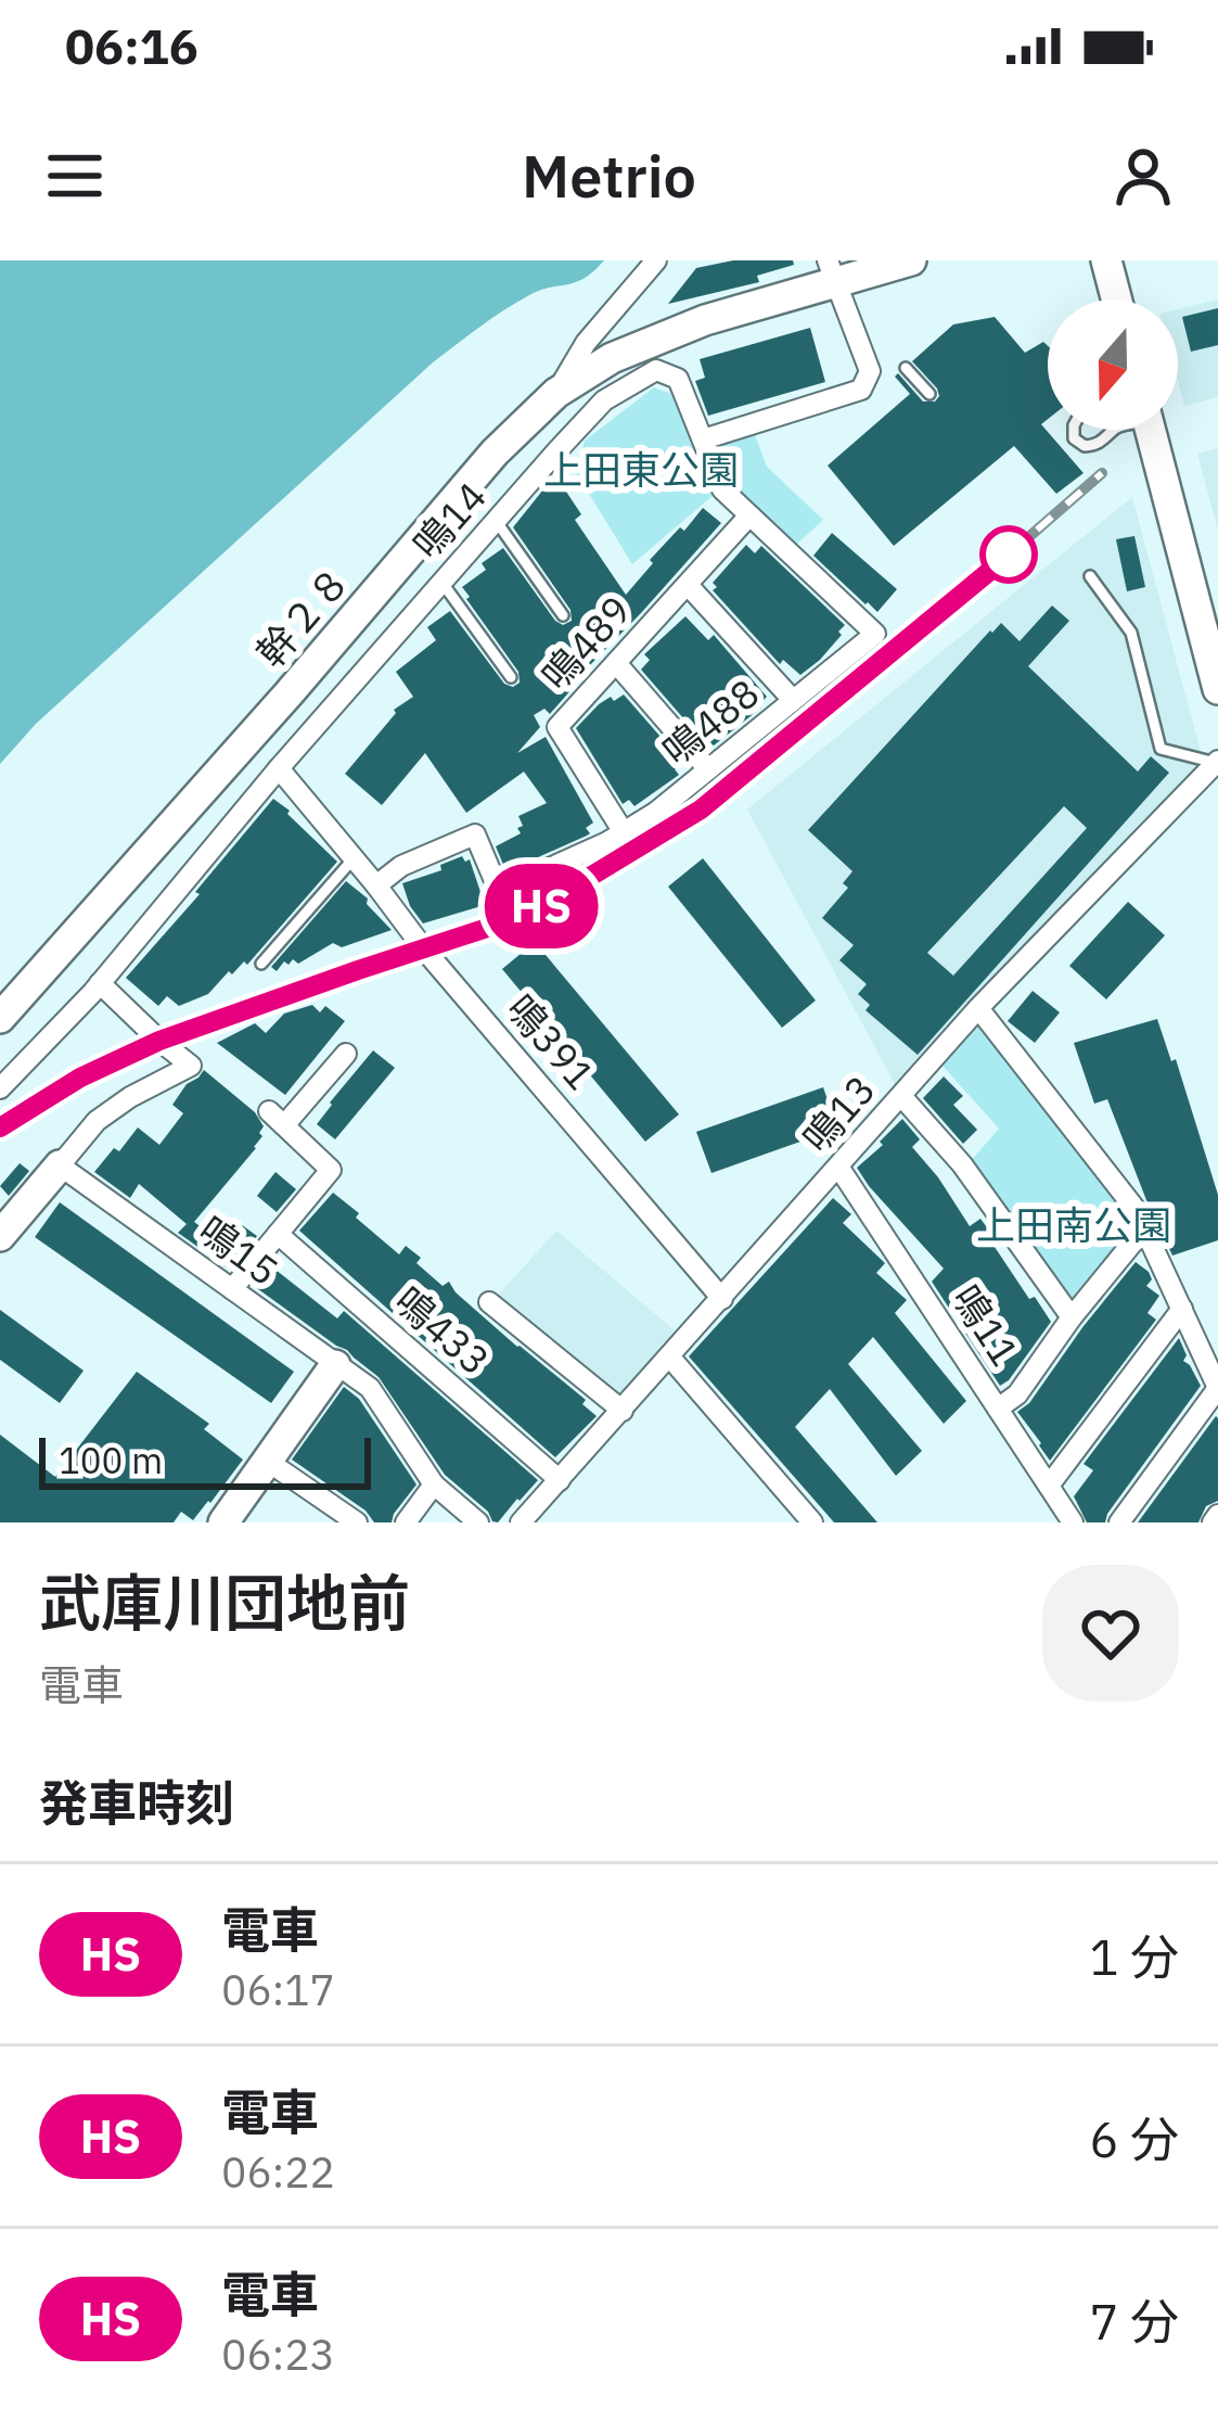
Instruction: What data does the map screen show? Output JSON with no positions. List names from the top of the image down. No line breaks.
{"streets":{"street":["鳴14","幹２８","鳴489","鳴488","鳴391","鳴13","鳴15","鳴11","鳴433"]},"crossings":[["鳴14","鳴488"],["鳴14","鳴391"],["鳴489","鳴488"],["鳴488","鳴391"],["鳴391","鳴13"],["鳴13","鳴11"],["鳴13","鳴433"]],"parks":["上田東公園","上田南公園"],"scale_bar":"100 m","north":"bottom","page":{"status":"06:16","header":"Metrio","on_map":"HS","scale":"100 m","heading":[["武庫川団地前","電車"],"発車時刻"],"list":[{"mark":"HS","name":"電車","note":"06:17","value":"1 分"},{"mark":"HS","name":"電車","note":"06:22","value":"6 分"},{"mark":"HS","name":"電車","note":"06:23","value":"7 分"}]}}
